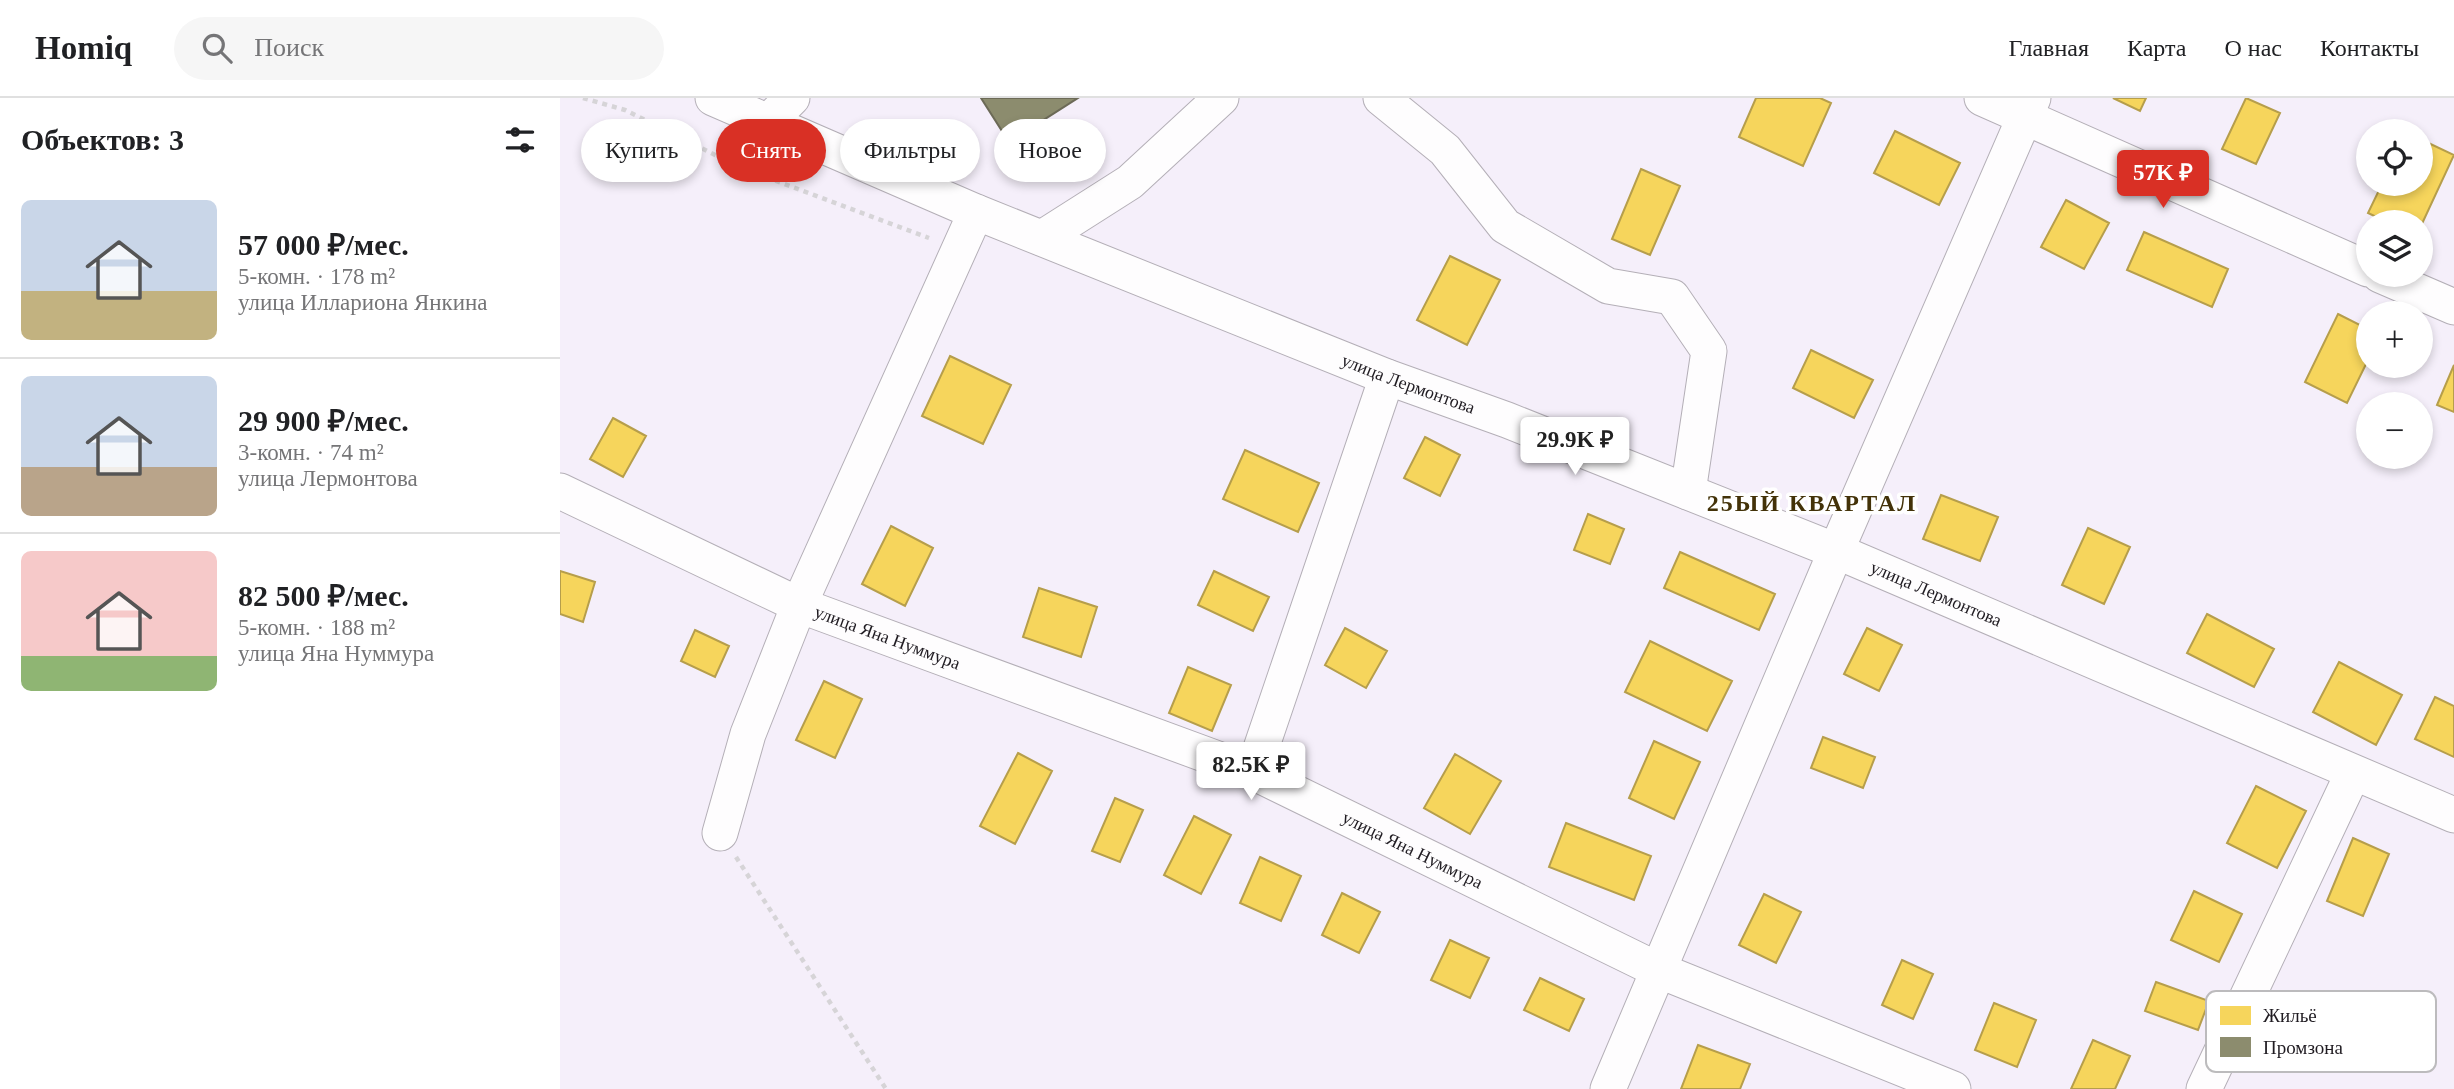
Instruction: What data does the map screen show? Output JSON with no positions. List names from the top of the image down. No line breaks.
{"streets":{"street":["улица Лермонтова","улица Яна Нуммура"]},"districts":["25ЫЙ КВАРТАЛ"],"legend":["Жильё","Промзона"],"page":{"header":"Homiq","search":"Поиск","nav":["Главная","Карта","О нас","Контакты"],"heading":"Объектов: 3","map_buttons":["+","−"],"chip":["Купить","Снять","Фильтры","Новое"],"price":["57K ₽","29.9K ₽","82.5K ₽"],"list":[{"name":"57 000 ₽/мес.","note":"5-комн. · 178 m² · улица Иллариона Янкина"},{"name":"29 900 ₽/мес.","note":"3-комн. · 74 m² · улица Лермонтова"},{"name":"82 500 ₽/мес.","note":"5-комн. · 188 m² · улица Яна Нуммура"}]}}
